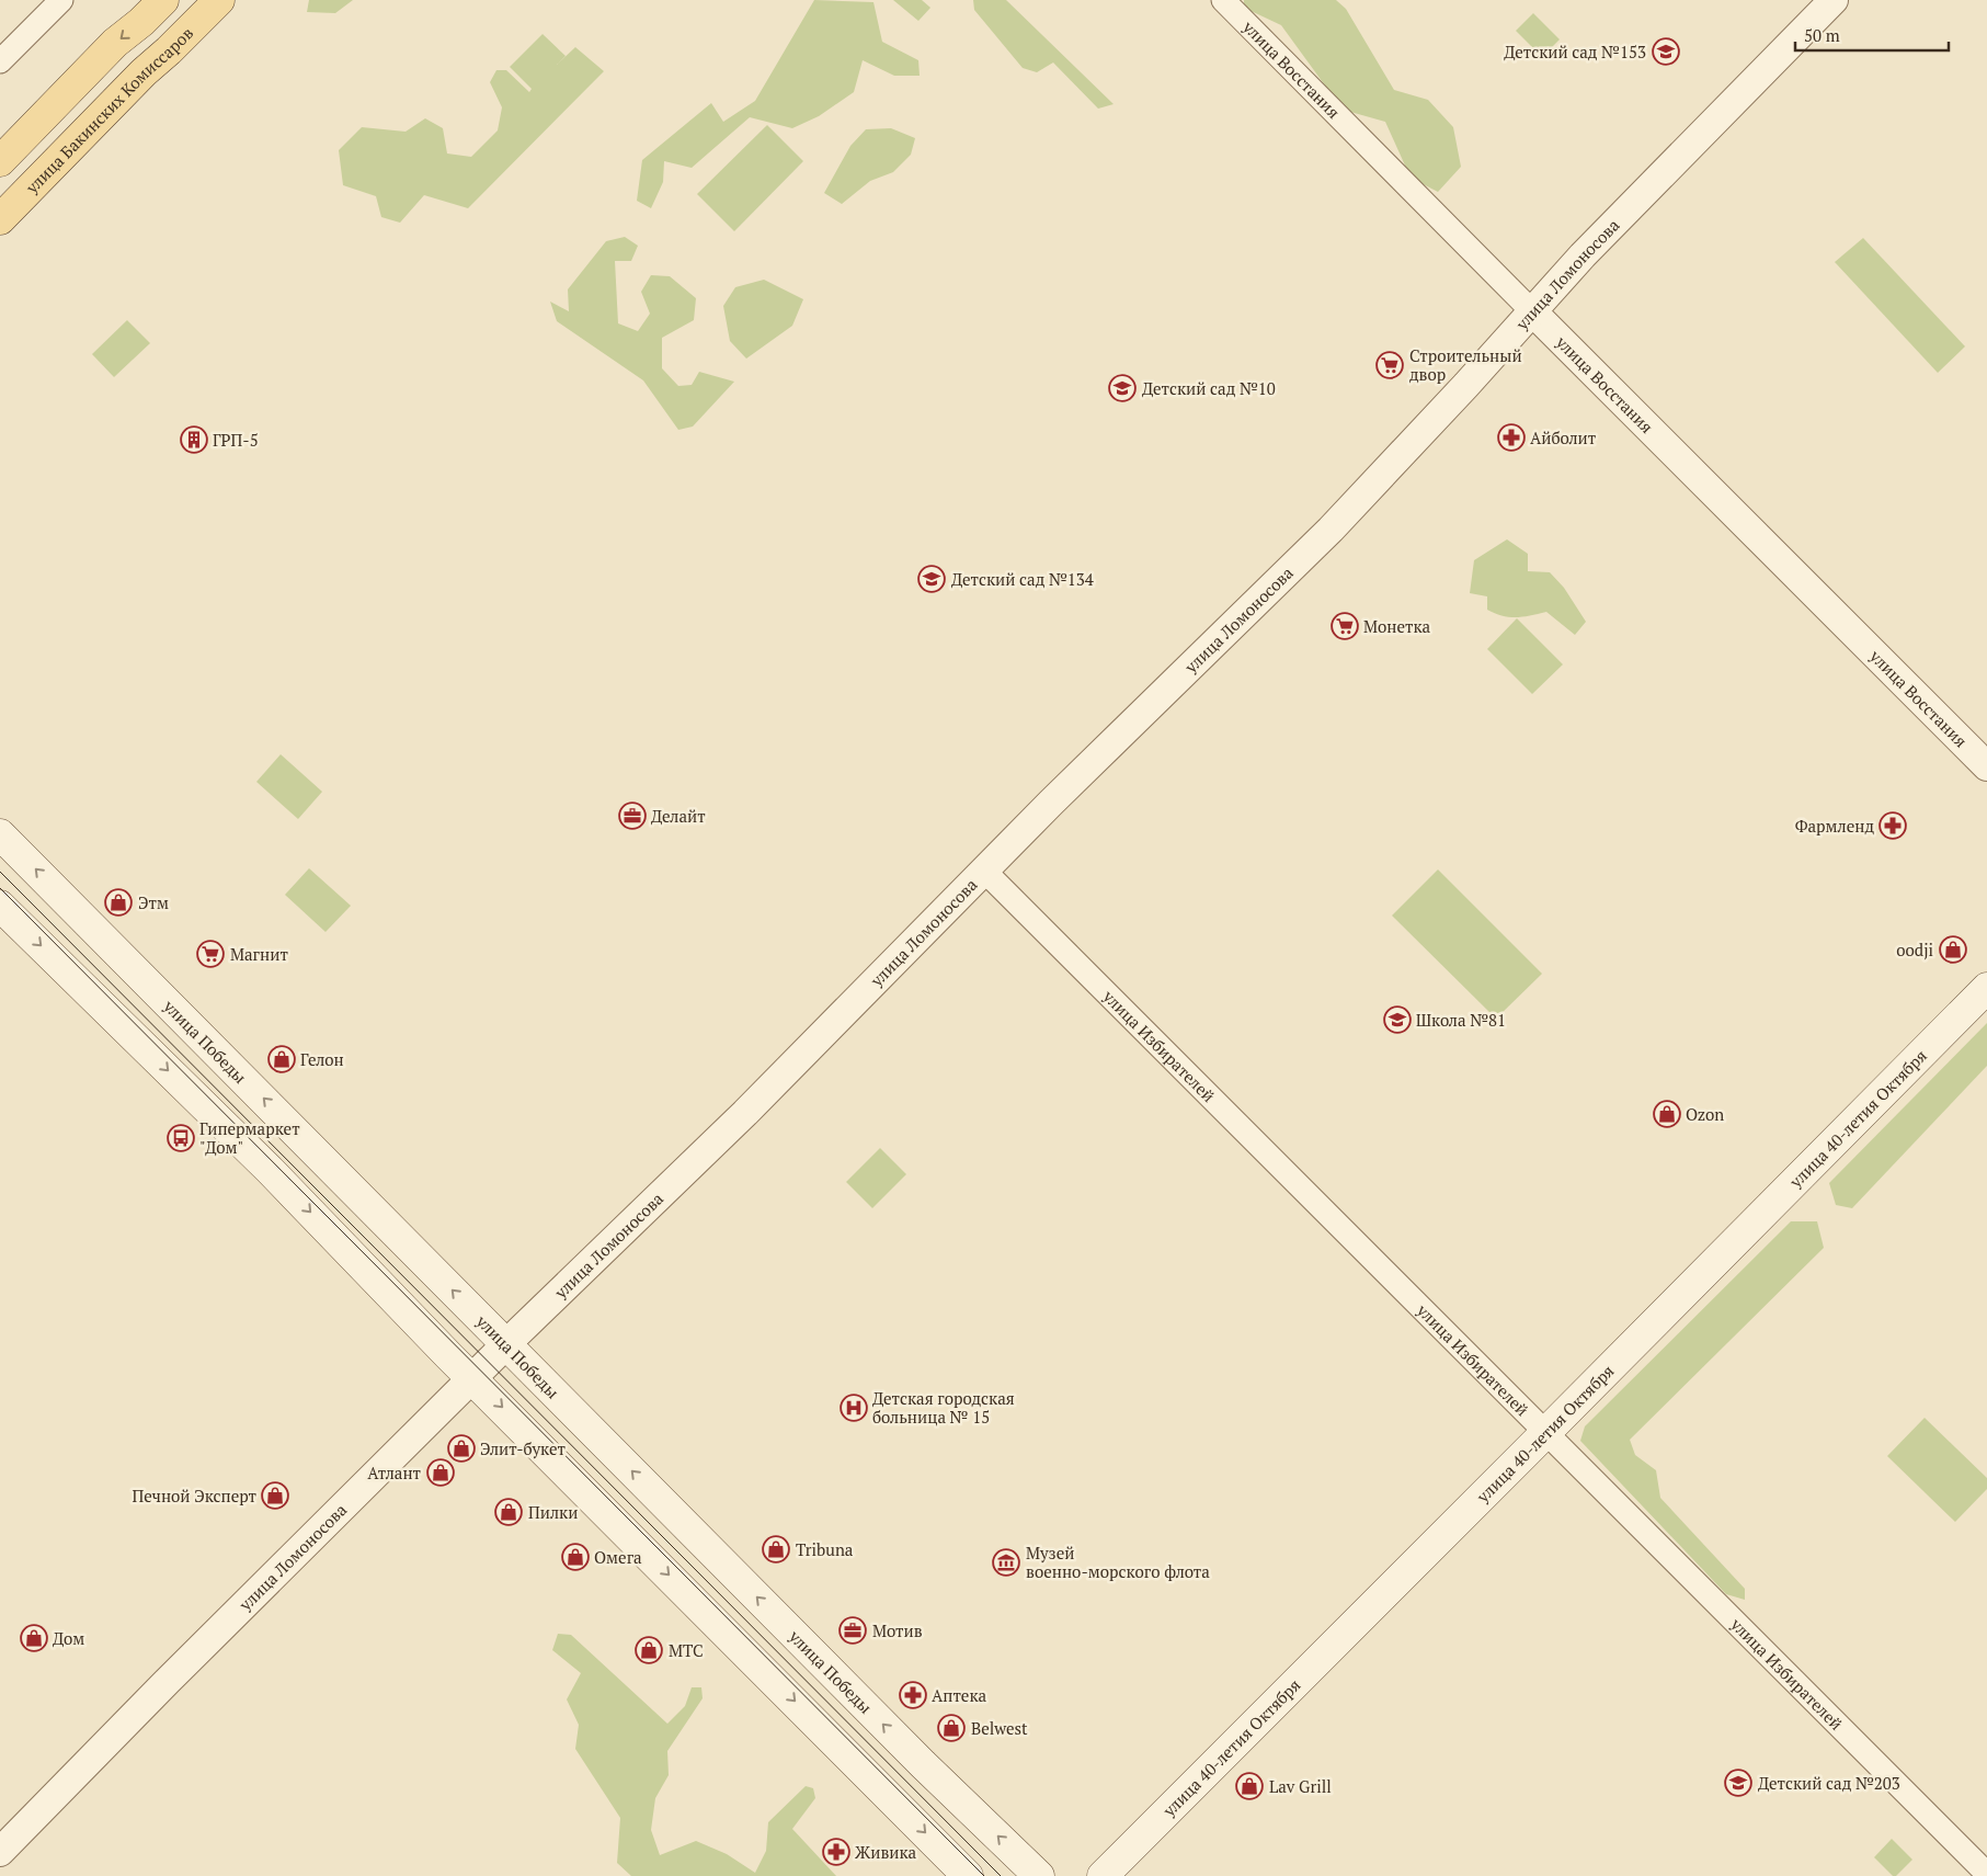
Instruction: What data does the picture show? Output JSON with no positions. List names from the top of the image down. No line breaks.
{"streets":{"main road":["улица Бакинских Комиссаров","улица Победы","улица 40-летия Октября"],"street":["улица Восстания","улица Ломоносова","улица Избирателей"]},"crossings":[["улица Восстания","улица Ломоносова"],["улица Ломоносова","улица Победы"],["улица Ломоносова","улица Избирателей"],["улица Избирателей","улица 40-летия Октября"]],"places":{"school or university":["Детский сад №153","Детский сад №10","Детский сад №134","Школа №81","Детский сад №203"],"supermarket":["Строительный двор","Монетка","Магнит"],"pharmacy":["Айболит","Фармленд","Аптека","Живика"],"building":["ГРП-5"],"office":["Делайт","Мотив"],"shop":["Этм","oodji","Гелон","Ozon","Элит-букет","Атлант","Печной Эксперт","Пилки","Tribuna","Омега","Дом","МТС","Belwest","Lav Grill"],"bus stop":["Гипермаркет \"Дом\""],"hospital":["Детская городская больница № 15"],"museum":["Музей военно-морского флота"]},"scale_bar":"50 m"}
